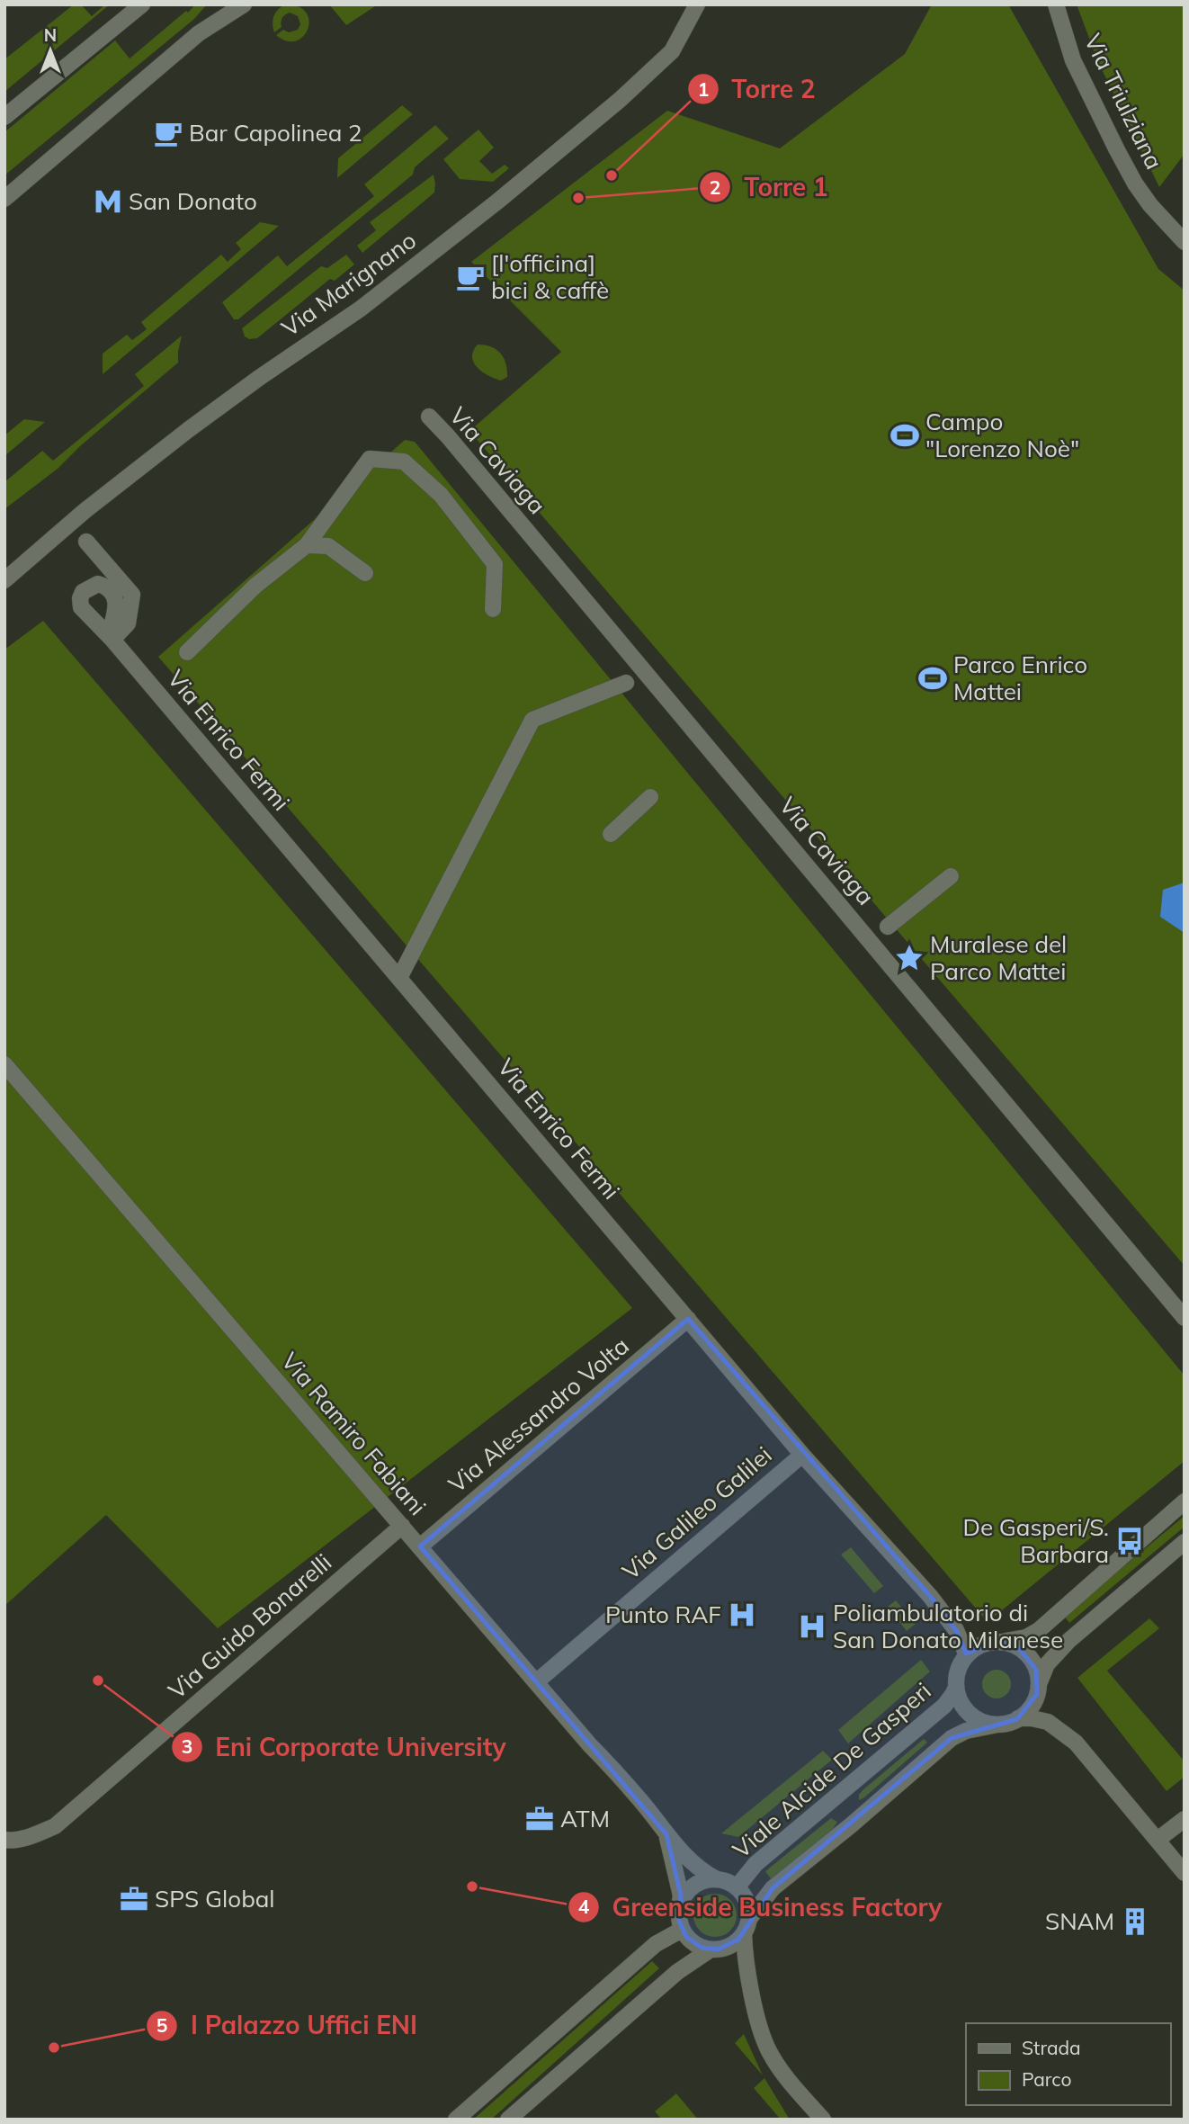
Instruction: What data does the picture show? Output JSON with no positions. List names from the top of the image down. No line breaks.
{"streets":{"street":["Via Triulziana","Via Marignano","Via Caviaga","Via Enrico Fermi","Via Alessandro Volta","Via Ramiro Fabiani","Via Galileo Galilei","Via Guido Bonarelli","Viale Alcide De Gasperi"]},"crossings":[["Via Enrico Fermi","Via Alessandro Volta"],["Via Enrico Fermi","Via Galileo Galilei"],["Via Enrico Fermi","Viale Alcide De Gasperi"],["Via Alessandro Volta","Via Ramiro Fabiani"],["Via Ramiro Fabiani","Via Galileo Galilei"],["Via Ramiro Fabiani","Via Guido Bonarelli"],["Via Ramiro Fabiani","Viale Alcide De Gasperi"]],"places":{"cafe":["Bar Capolinea 2","[l'officina] bici & caffè"],"other":["Torre 2","Torre 1","Eni Corporate University","Greenside Business Factory","I Palazzo Uffici ENI"],"metro station":["San Donato"],"sports":["Campo \"Lorenzo Noè\"","Parco Enrico Mattei"],"place":["Muralese del Parco Mattei"],"bus stop":["De Gasperi/S. Barbara"],"hospital":["Punto RAF","Poliambulatorio di San Donato Milanese"],"office":["ATM","SPS Global"],"building":["SNAM"]},"legend":["Strada","Parco"],"north":"top"}
